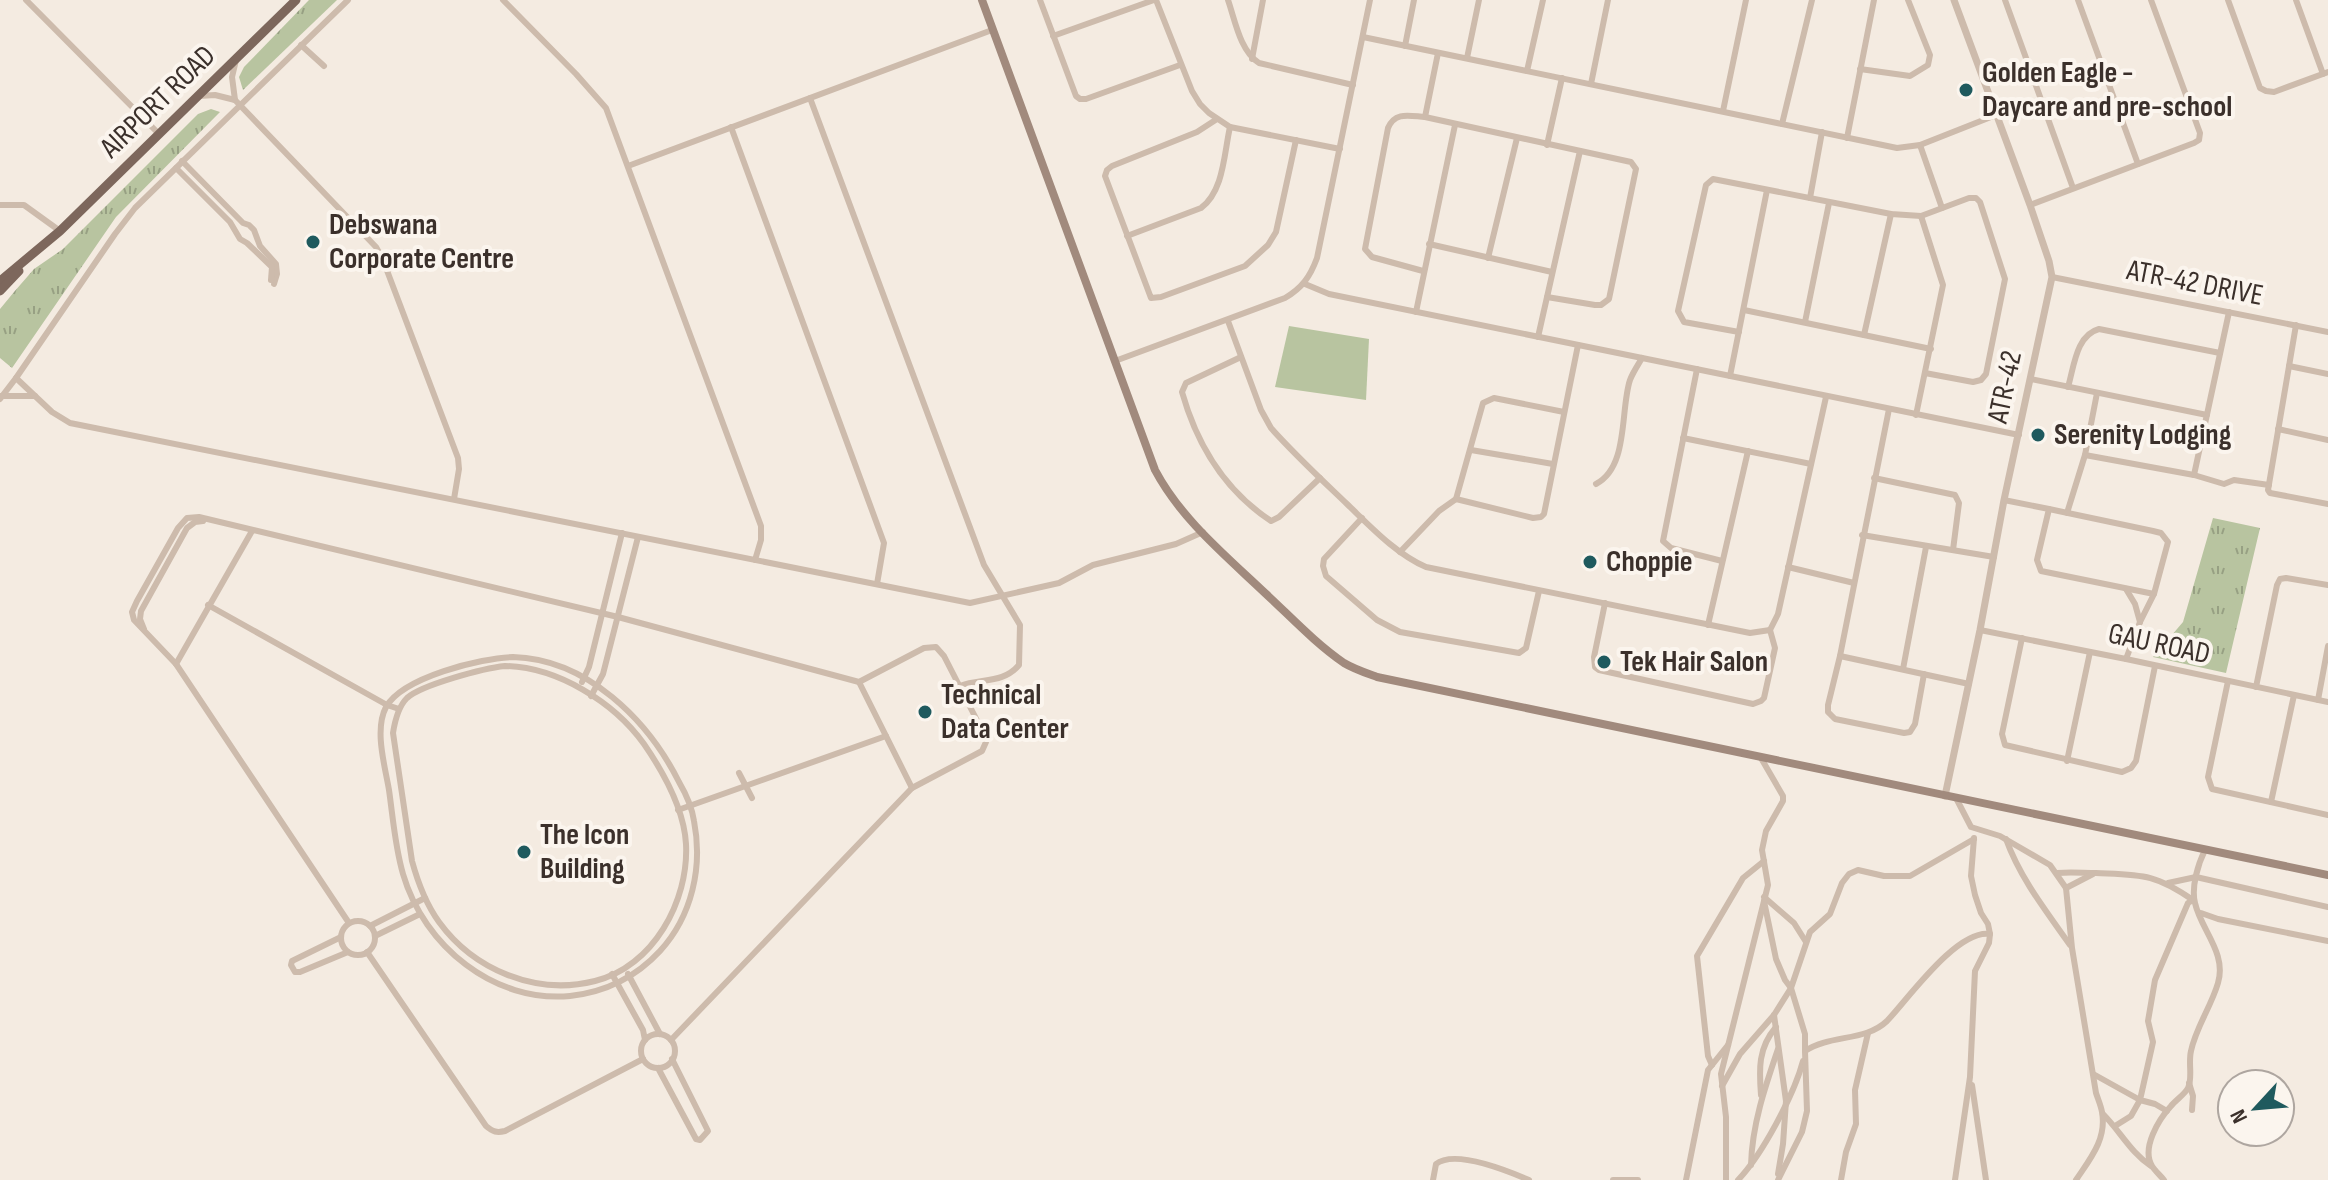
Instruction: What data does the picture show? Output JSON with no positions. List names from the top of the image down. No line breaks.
{"streets":{"main road":["AIRPORT ROAD"],"street":["ATR-42 DRIVE","ATR-42","GAU ROAD"]},"crossings":[["ATR-42 DRIVE","ATR-42"],["ATR-42","GAU ROAD"]],"places":["Golden Eagle - Daycare and pre-school","Debswana Corporate Centre","Serenity Lodging","Choppie","Tek Hair Salon","Technical Data Center","The Icon Building"],"north":"bottom left"}
